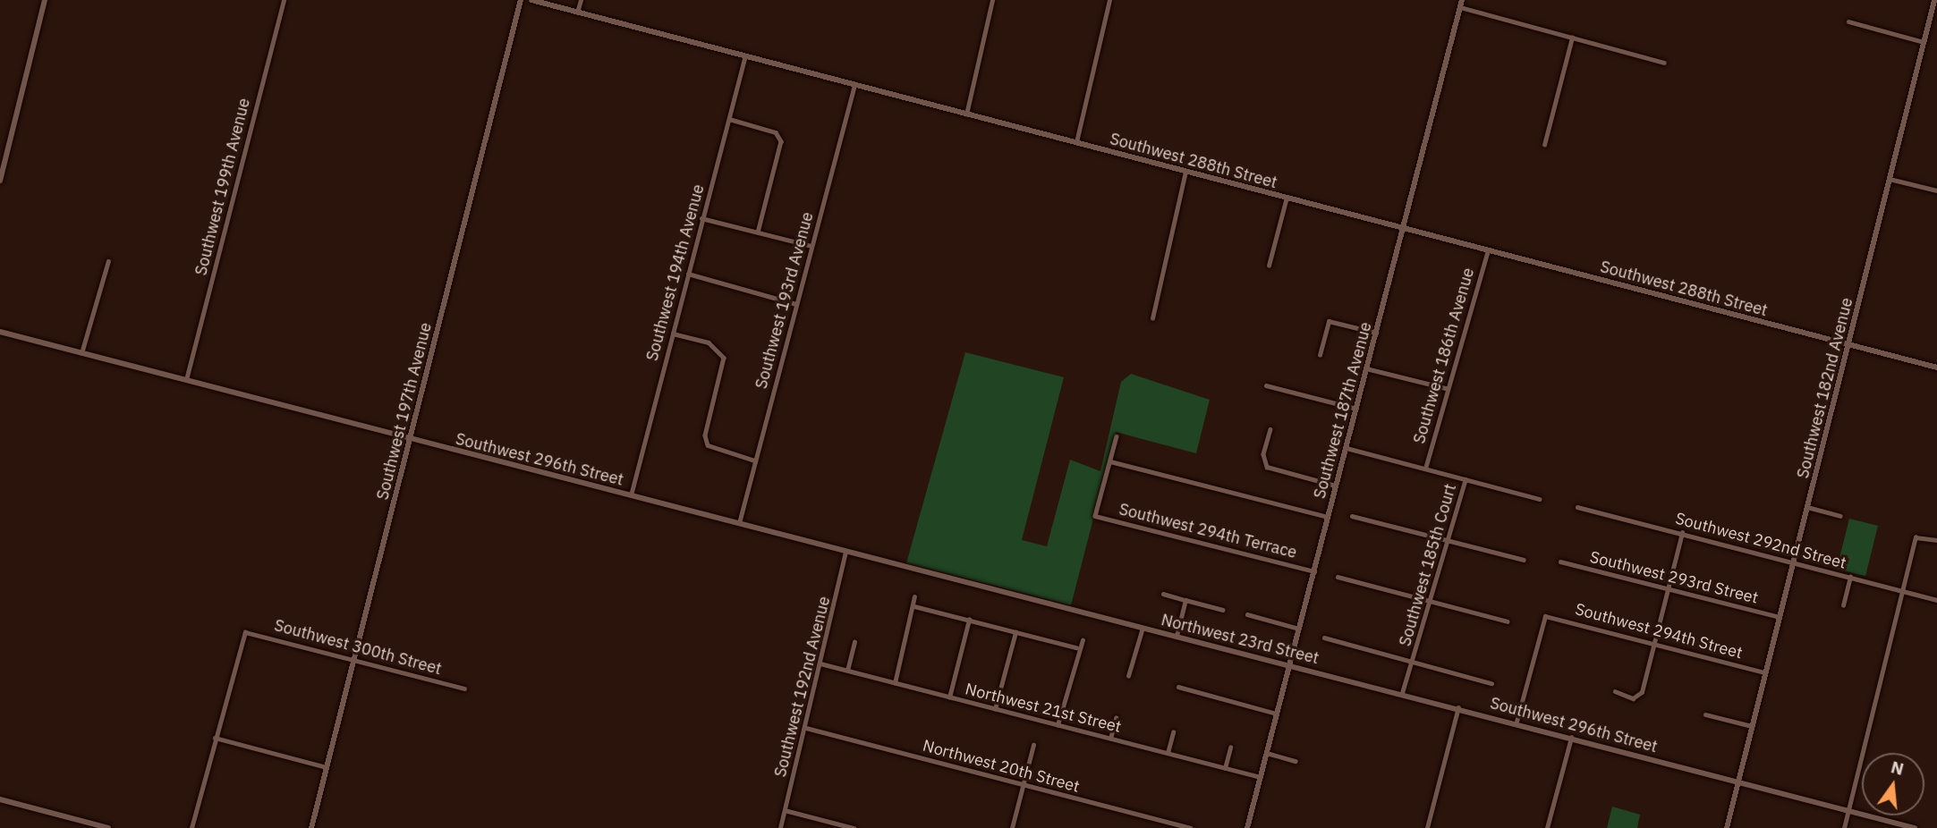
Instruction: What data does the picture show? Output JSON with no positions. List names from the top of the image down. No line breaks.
{"streets":{"street":["Southwest 288th Street","Southwest 199th Avenue","Southwest 194th Avenue","Southwest 193rd Avenue","Southwest 186th Avenue","Southwest 182nd Avenue","Southwest 187th Avenue","Southwest 197th Avenue","Southwest 296th Street","Southwest 294th Terrace","Southwest 292nd Street","Southwest 185th Court","Southwest 293rd Street","Southwest 294th Street","Northwest 23rd Street","Southwest 300th Street","Southwest 192nd Avenue","Northwest 21st Street","Northwest 20th Street"]},"crossings":[["Southwest 288th Street","Southwest 194th Avenue"],["Southwest 288th Street","Southwest 193rd Avenue"],["Southwest 288th Street","Southwest 186th Avenue"],["Southwest 288th Street","Southwest 182nd Avenue"],["Southwest 288th Street","Southwest 187th Avenue"],["Southwest 199th Avenue","Southwest 296th Street"],["Southwest 194th Avenue","Southwest 296th Street"],["Southwest 193rd Avenue","Southwest 296th Street"],["Southwest 182nd Avenue","Southwest 296th Street"],["Southwest 182nd Avenue","Southwest 292nd Street"],["Southwest 182nd Avenue","Southwest 293rd Street"],["Southwest 182nd Avenue","Southwest 294th Street"],["Southwest 187th Avenue","Southwest 294th Terrace"],["Southwest 187th Avenue","Northwest 23rd Street"],["Southwest 187th Avenue","Northwest 21st Street"],["Southwest 197th Avenue","Southwest 296th Street"],["Southwest 197th Avenue","Southwest 300th Street"],["Southwest 296th Street","Southwest 185th Court"],["Southwest 296th Street","Southwest 294th Street"],["Southwest 296th Street","Northwest 23rd Street"],["Southwest 296th Street","Southwest 192nd Avenue"],["Southwest 185th Court","Northwest 23rd Street"],["Southwest 192nd Avenue","Northwest 21st Street"],["Southwest 192nd Avenue","Northwest 20th Street"]],"north":"top"}
